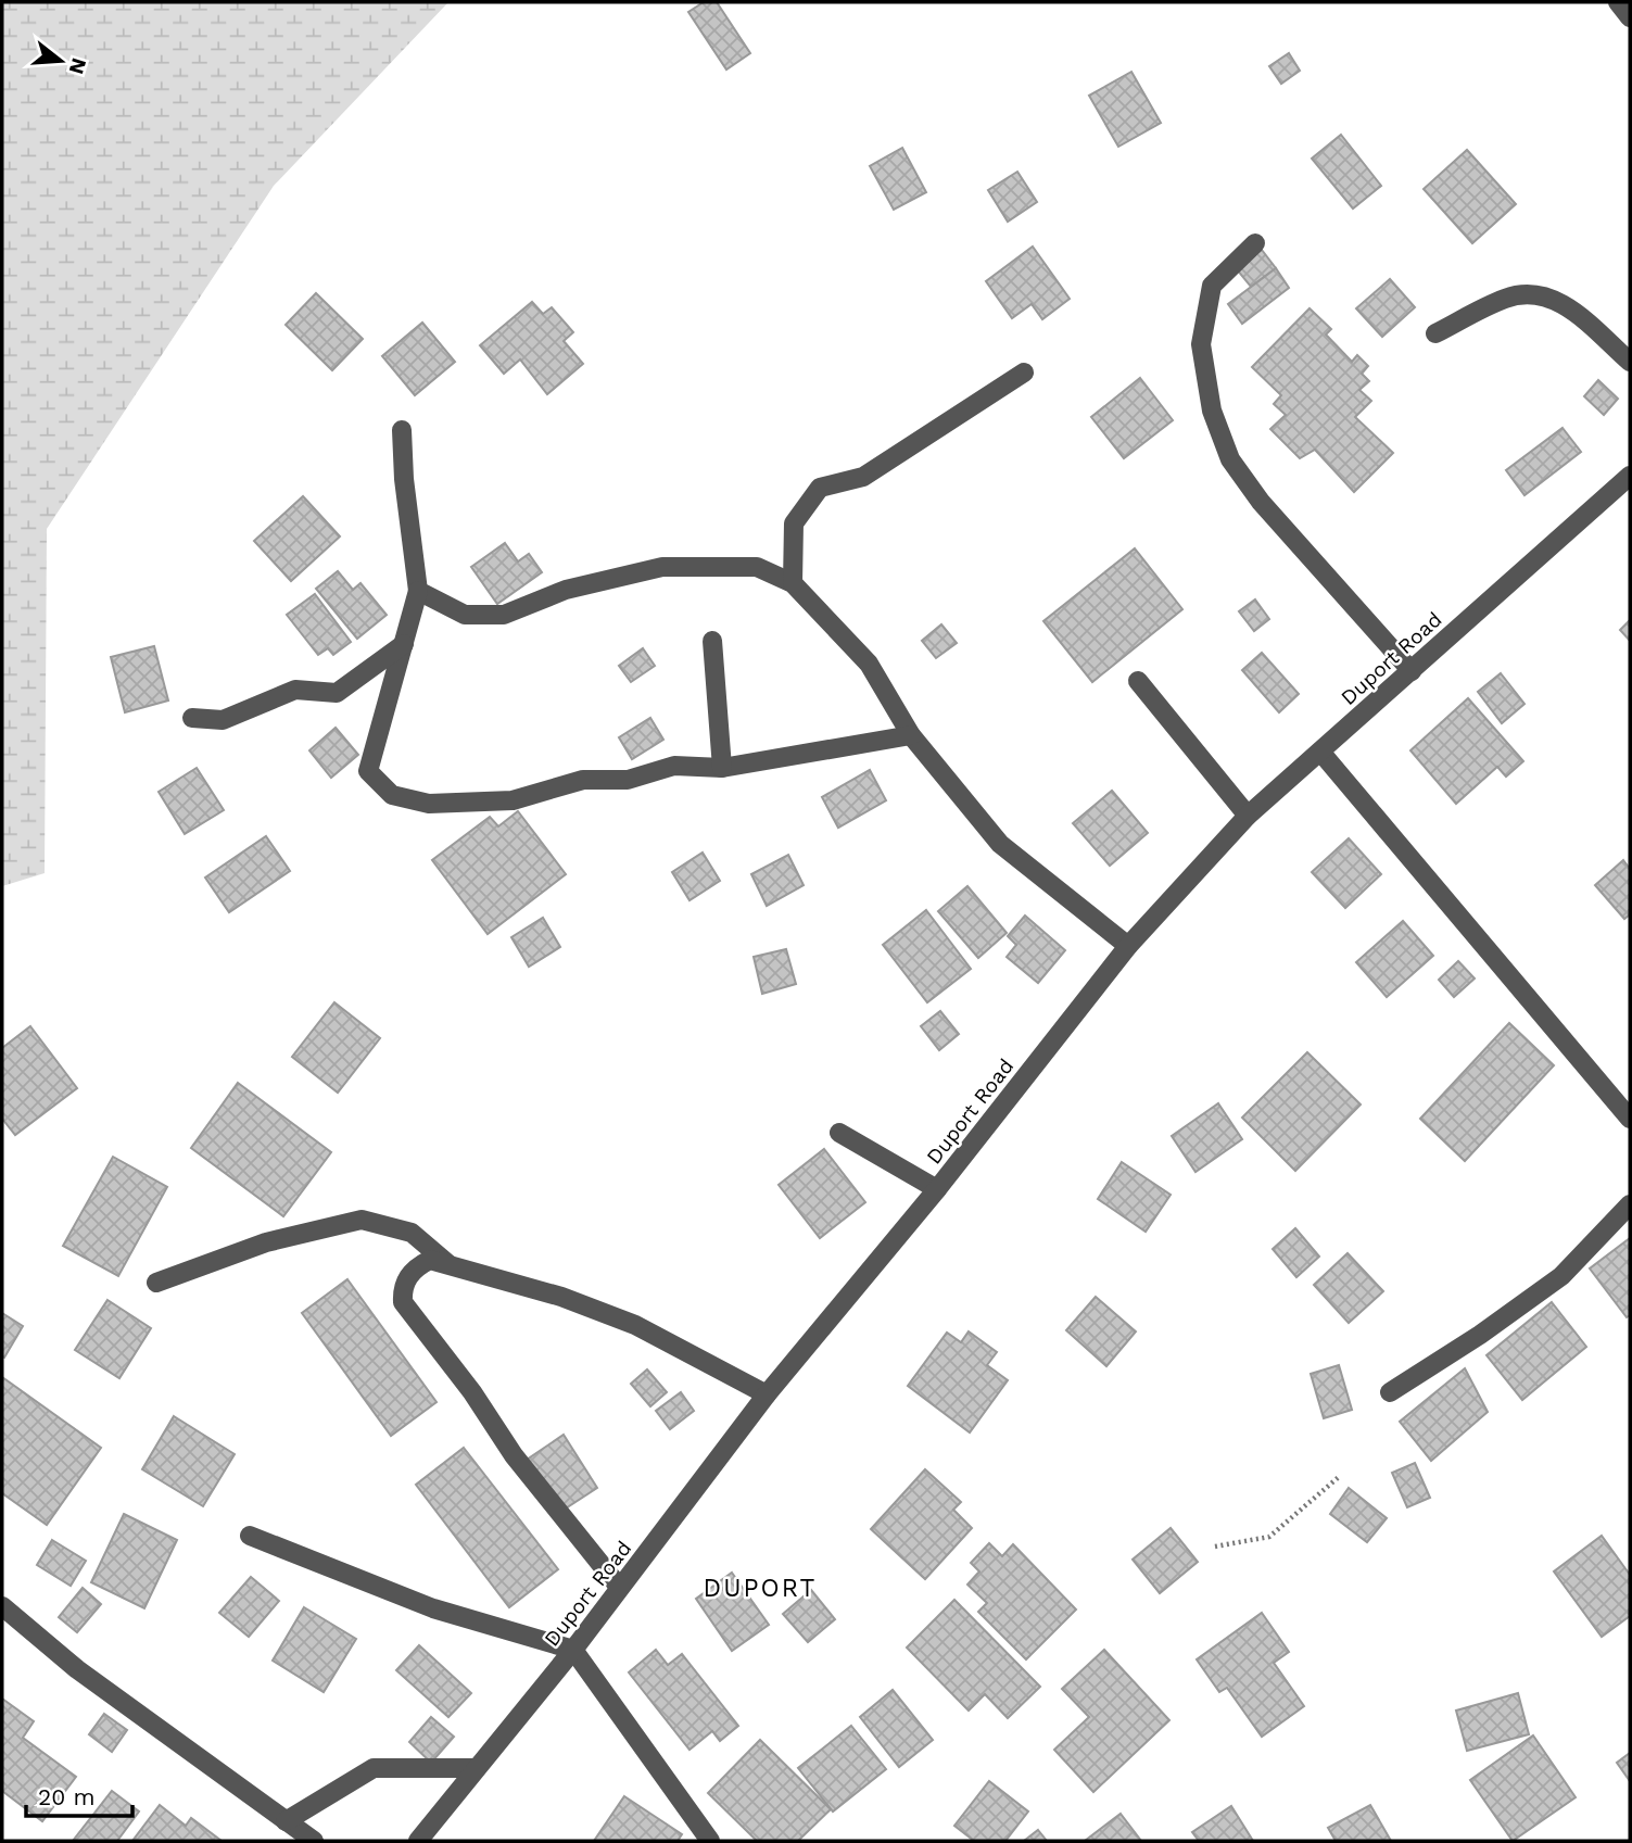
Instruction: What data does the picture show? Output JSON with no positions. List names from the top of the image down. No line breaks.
{"streets":{"street":["Duport Road"]},"districts":["DUPORT"],"scale_bar":"20 m","north":"right"}
